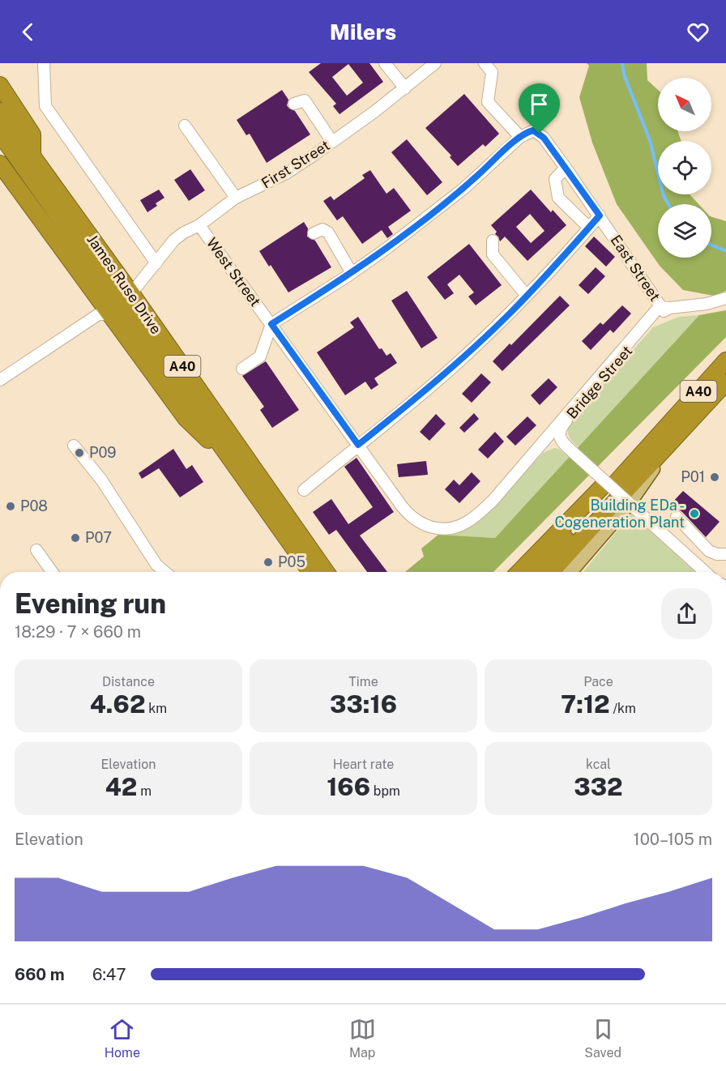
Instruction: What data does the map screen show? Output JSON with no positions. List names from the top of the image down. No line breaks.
{"streets":{"highway":["James Ruse Drive","A40"],"street":["First Street","East Street","West Street","Bridge Street"]},"crossings":[["First Street","West Street"],["First Street","James Ruse Drive"],["East Street","Bridge Street"],["West Street","Bridge Street"]],"places":["P09","P01","P08","Building EDa - Cogeneration Plant","P07","P05"],"north":"top left","page":{"header":"Milers","heading":["Evening run","18:29 · 7 × 660 m"],"stats":[["Distance","4.62 km"],["Time","33:16"],["Pace","7:12 /km"],["Elevation","42 m"],["Heart rate","166 bpm"],["kcal","332"]],"chart":["Elevation","100–105 m"],"list":[{"name":"660 m","note":"6:47"}],"tabs":["Home","Map","Saved"]}}
